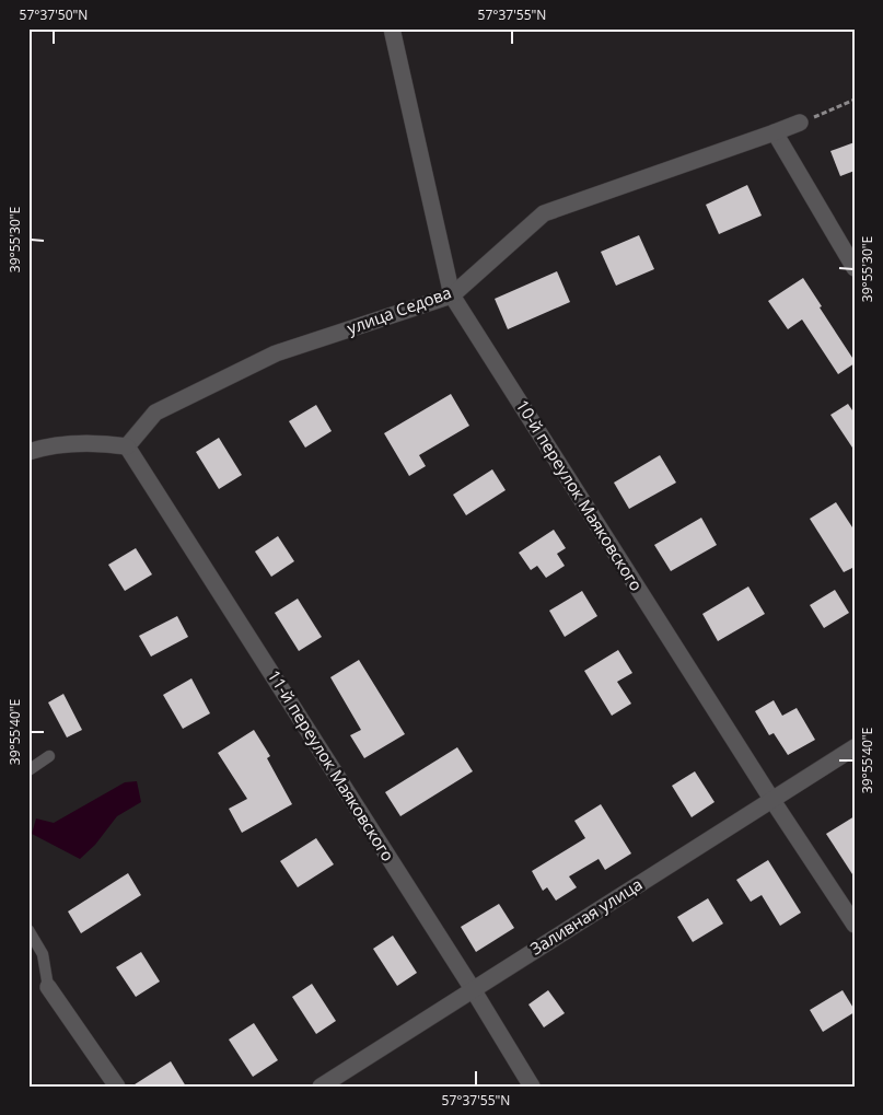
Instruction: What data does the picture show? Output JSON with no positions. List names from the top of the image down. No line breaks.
{"streets":{"street":["улица Седова","10-й переулок Маяковского","11-й переулок Маяковского","Заливная улица"]},"crossings":[["улица Седова","10-й переулок Маяковского"],["улица Седова","11-й переулок Маяковского"],["10-й переулок Маяковского","Заливная улица"],["11-й переулок Маяковского","Заливная улица"]],"coordinates":["57°37'50\"N","57°37'55\"N","39°55'30\"E","39°55'40\"E"]}
